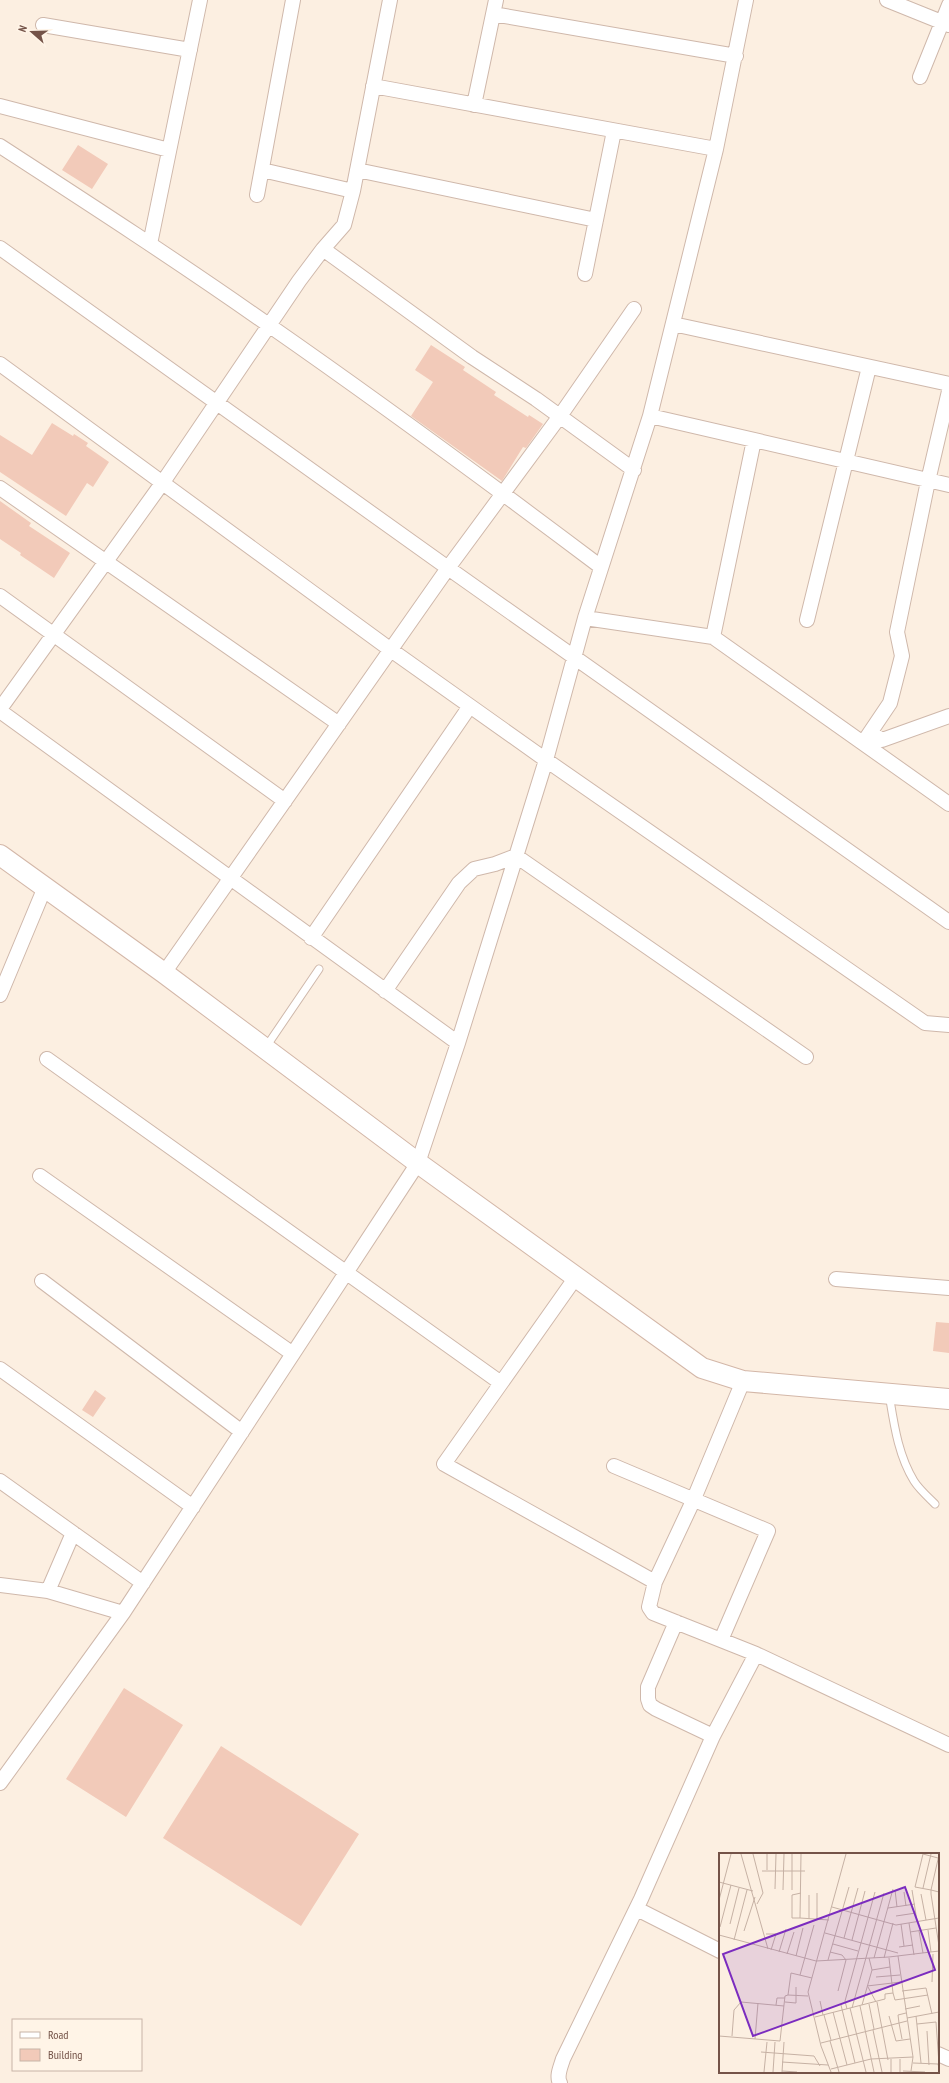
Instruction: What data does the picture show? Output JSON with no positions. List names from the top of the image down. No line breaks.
{"legend":["Road","Building"],"north":"left"}
